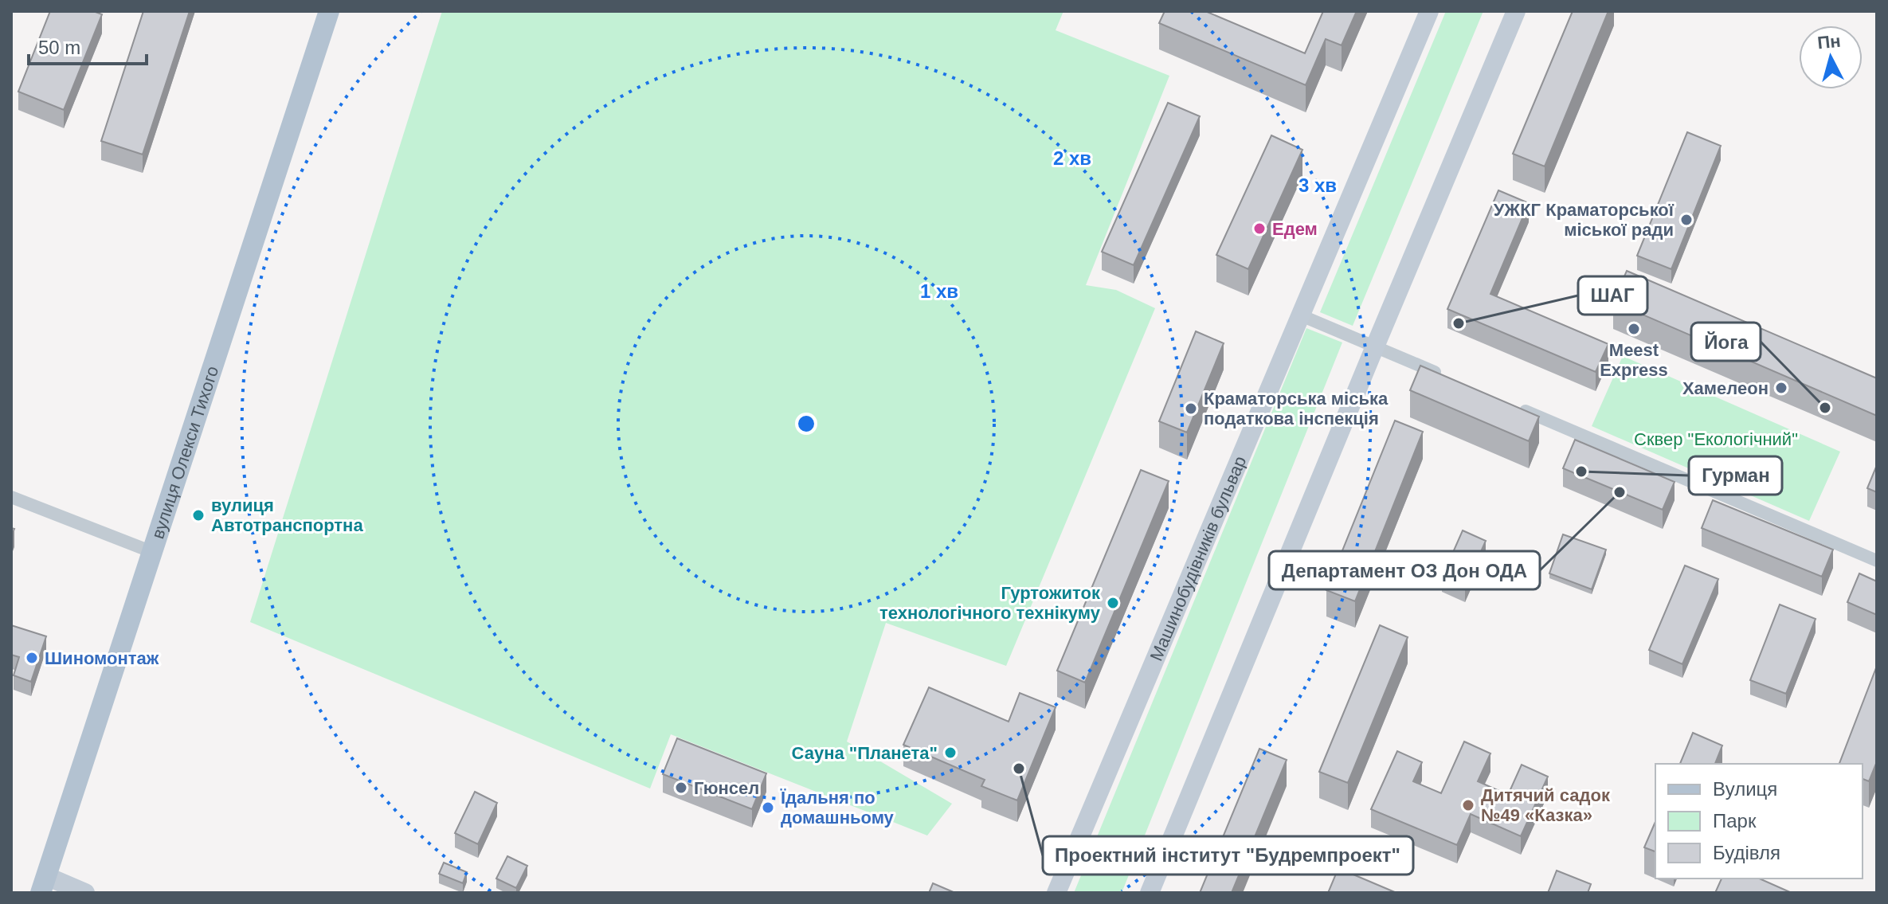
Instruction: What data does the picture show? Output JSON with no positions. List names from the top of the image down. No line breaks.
{"streets":{"main road":["вулиця Олекси Тихого"],"street":["Машинобудівників бульвар"]},"parks":["Сквер \"Екологічний\""],"places":["УЖКГ Краматорської міської ради","Едем","ШАГ","Meest Express","Хамелеон","Йога","Краматорська міська податкова інспекція","Гурман","Департамент ОЗ Дон ОДА","вулиця Автотранспортна","Гуртожиток технологічного технікуму","Шиномонтаж","Сауна \"Планета\"","Проектний інститут \"Будремпроект\"","Гюнсел","Дитячий садок №49 «Казка»","Їдальня по домашньому"],"legend":["Вулиця","Парк","Будівля"],"scale_bar":"50 m","north":"top","rings":["2 хв","3 хв","1 хв"]}
